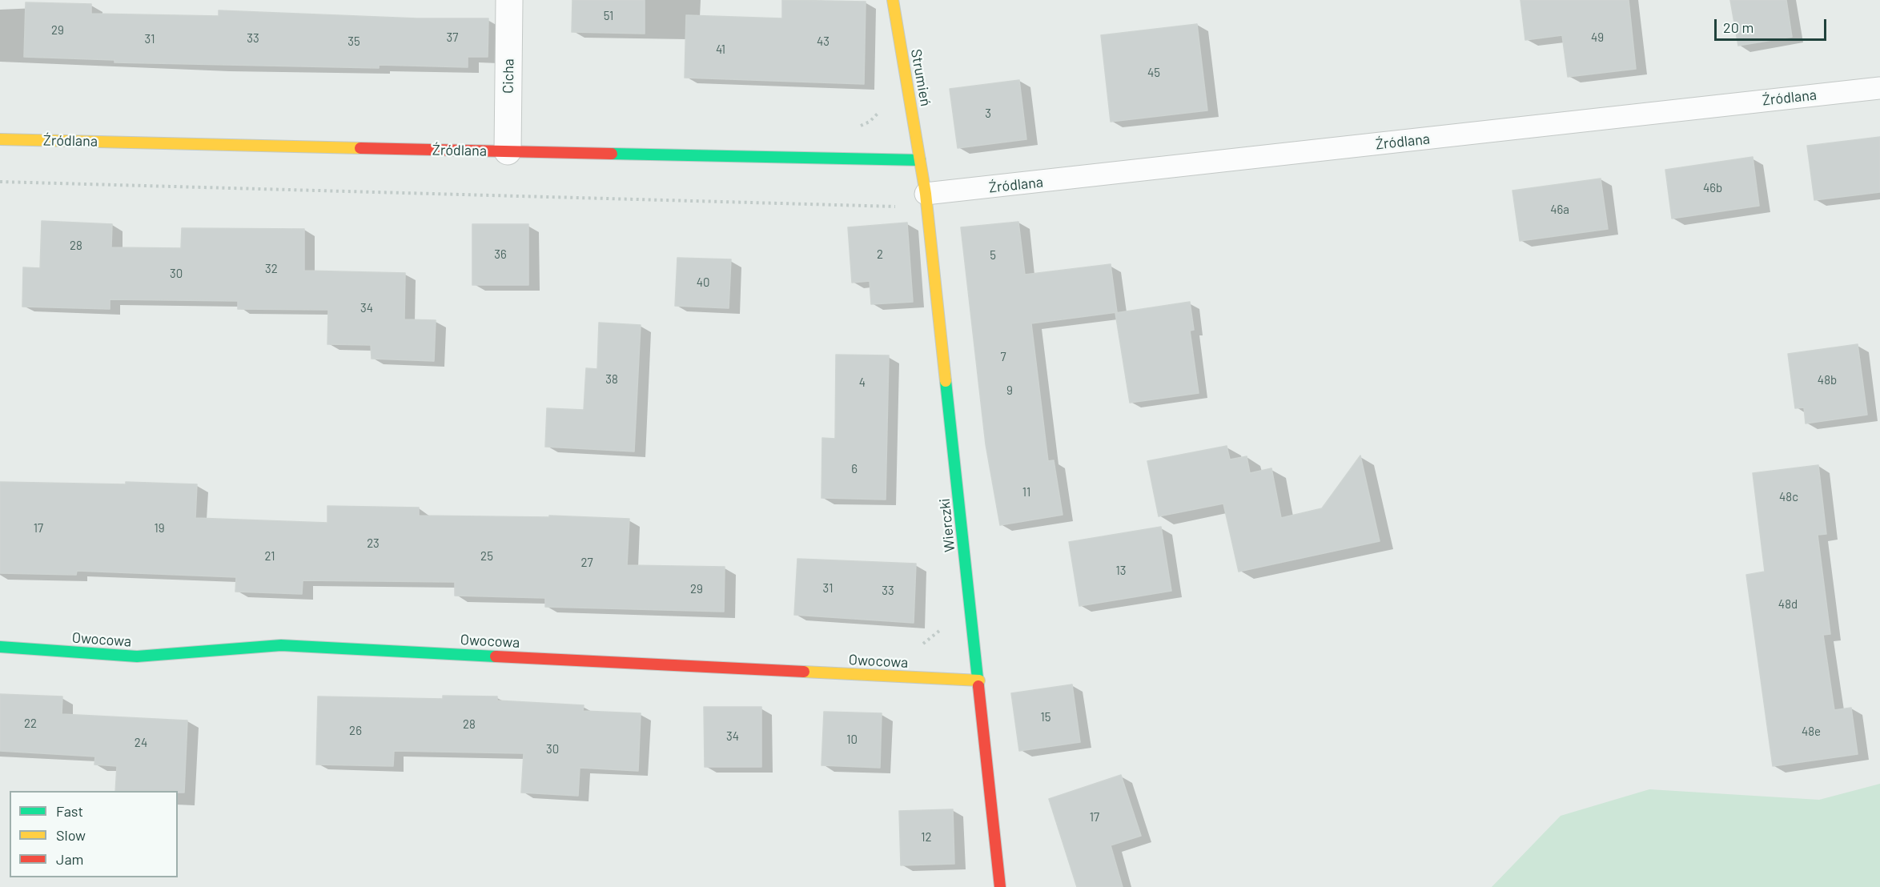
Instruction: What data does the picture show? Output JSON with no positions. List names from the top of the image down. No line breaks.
{"streets":{"street":["Cicha","Strumień","Źródlana","Wierczki","Owocowa"]},"crossings":[["Cicha","Źródlana"],["Strumień","Źródlana"],["Strumień","Wierczki"],["Źródlana","Wierczki"],["Wierczki","Owocowa"]],"house_numbers":["51","29","37","49","33","31","35","43","41","45","3","46b","46a","28","36","2","5","32","30","40","34","7","38","48b","4","9","6","11","48c","17","19","23","21","25","27","13","31","29","33","48d","15","22","28","26","48e","34","10","24","30","17","12"],"legend":["Fast","Slow","Jam"],"scale_bar":"20 m"}
